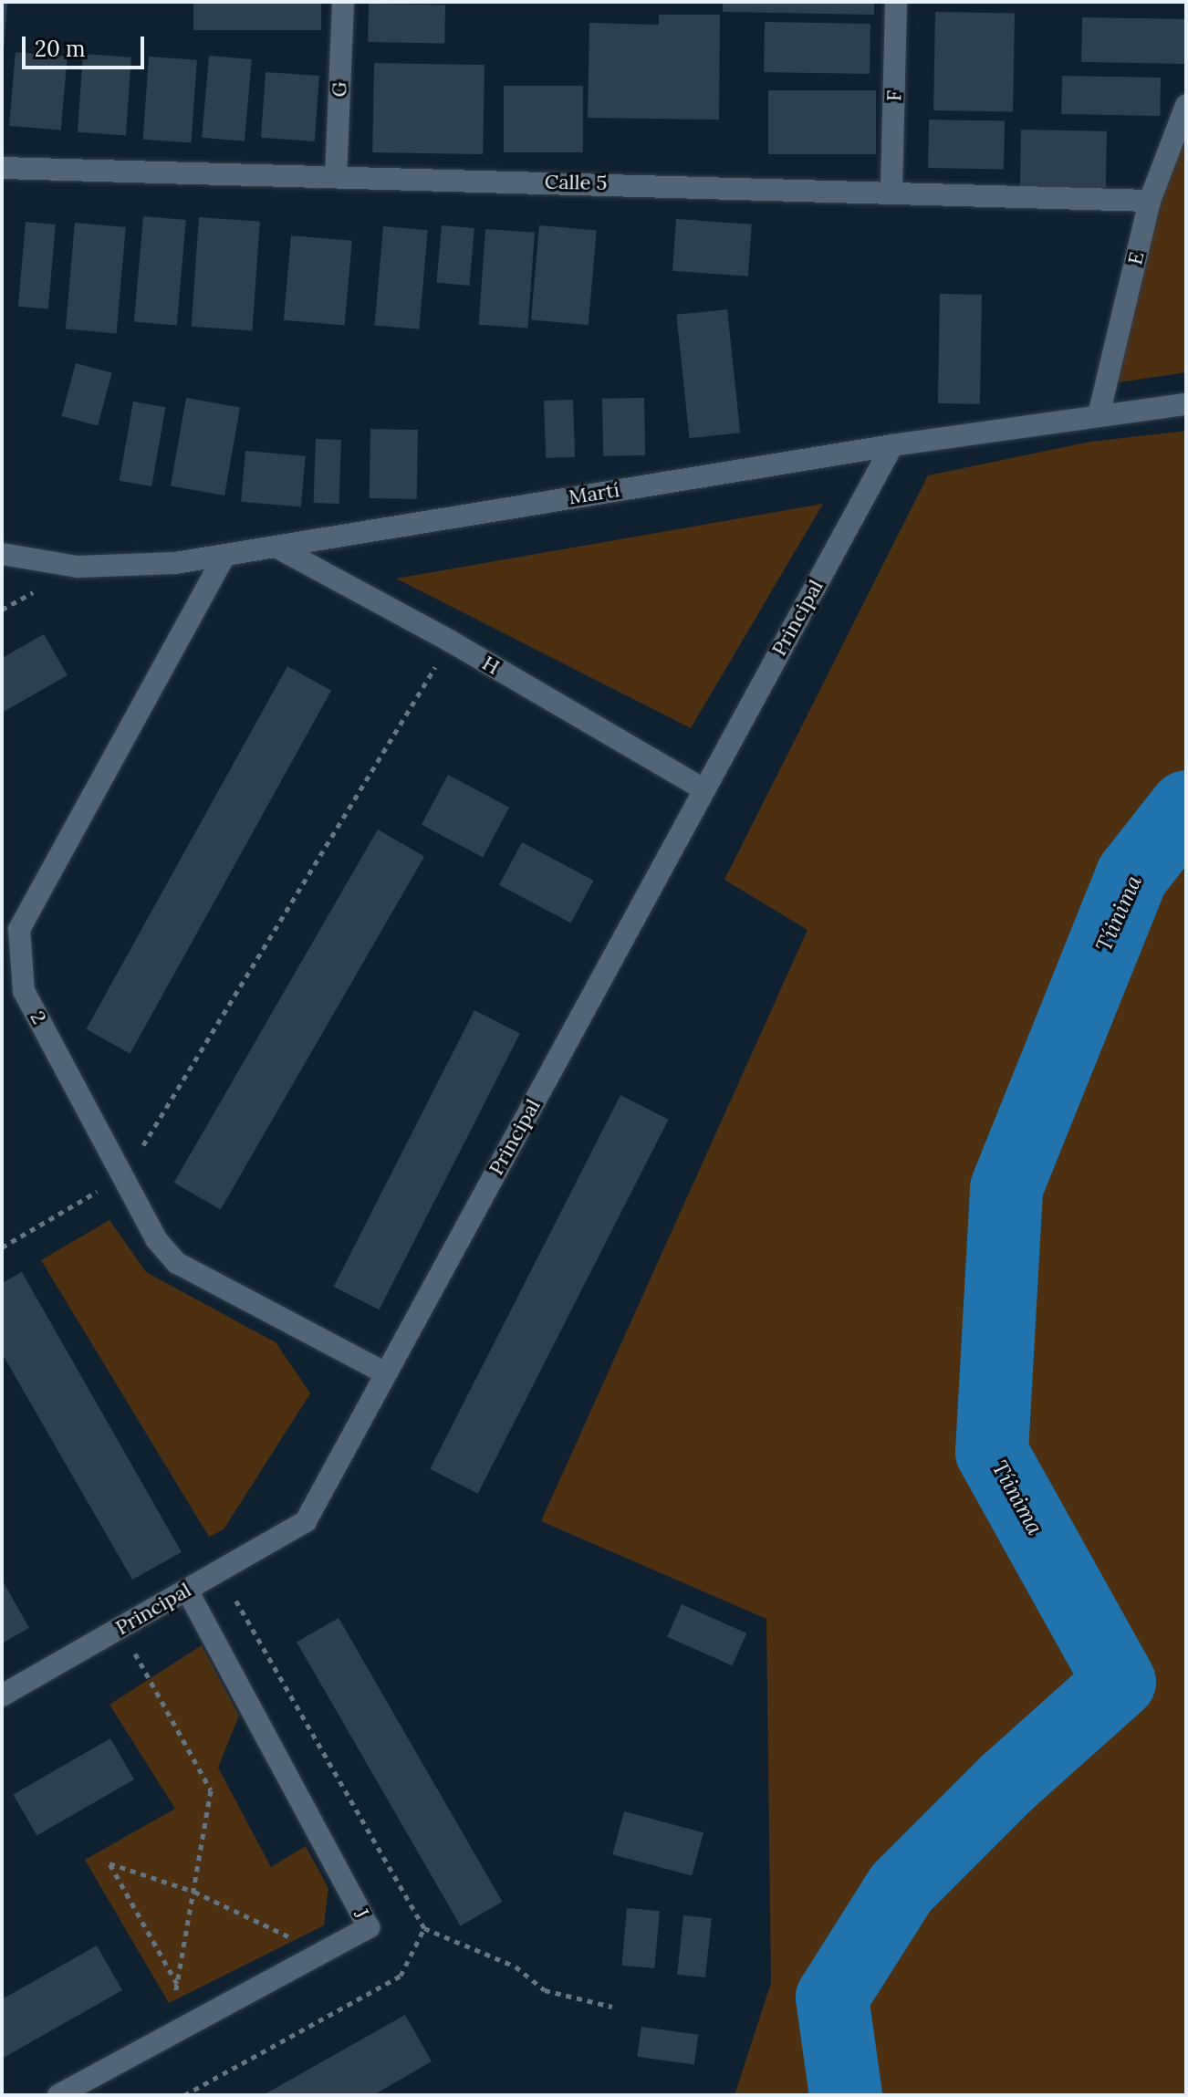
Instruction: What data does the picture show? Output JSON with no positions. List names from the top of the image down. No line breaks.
{"streets":{"street":["G","F","Calle 5","E","Martí","Principal","H","2","J"]},"crossings":[["G","Calle 5"],["F","Calle 5"],["Calle 5","E"],["E","Martí"],["Martí","Principal"],["Martí","H"],["Martí","2"],["Principal","H"],["Principal","2"],["Principal","J"]],"water":["Tíinima"],"scale_bar":"20 m"}
